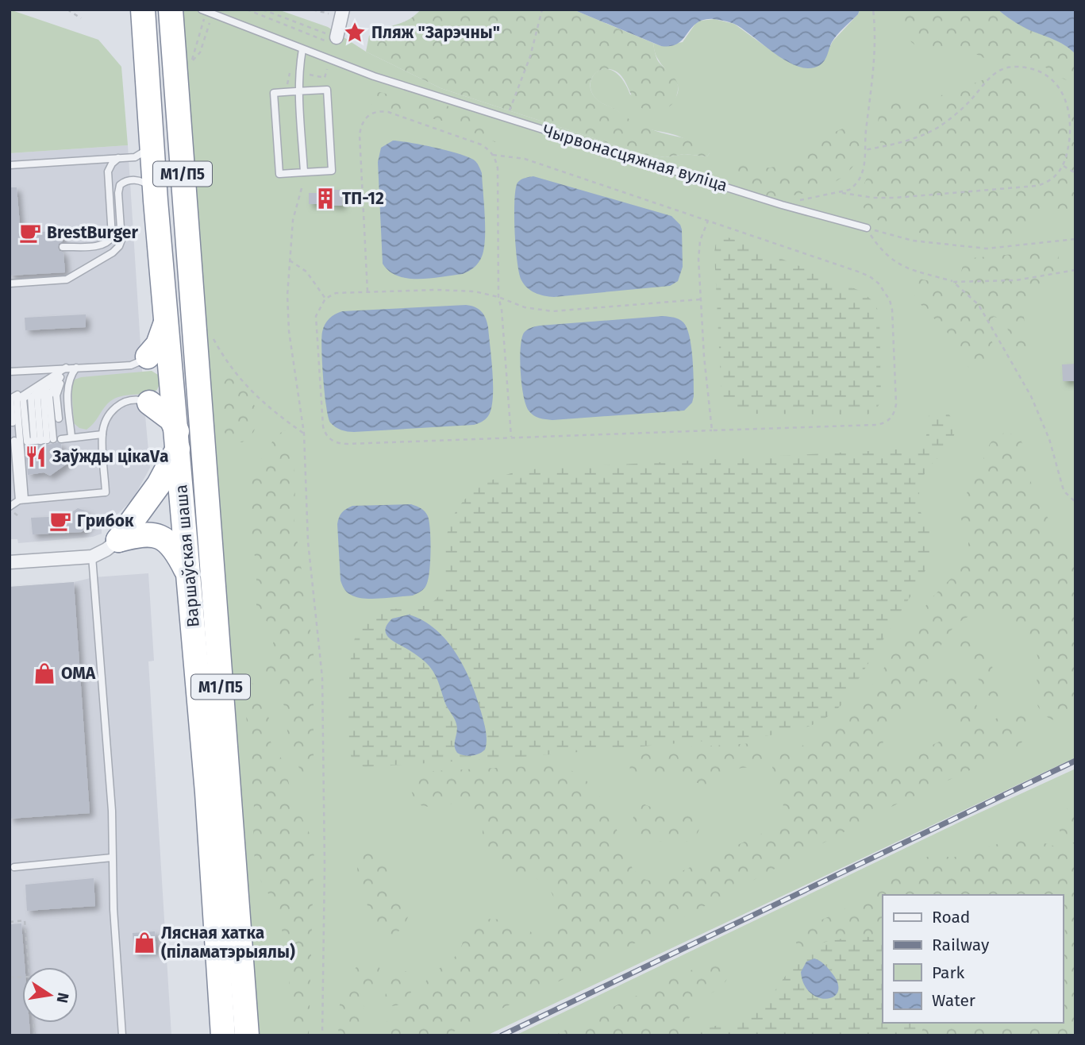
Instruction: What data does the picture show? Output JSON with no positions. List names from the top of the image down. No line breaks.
{"streets":{"highway":["М1/П5","Варшаўская шаша"],"lane":["Чырвонасцяжная вуліца"]},"places":{"place":["Пляж \"Зарэчны\""],"building":["ТП-12"],"cafe":["BrestBurger","Грибок"],"restaurant":["Заўжды цікаVа"],"shop":["ОМА","Лясная хатка (піламатэрыялы)"]},"legend":["Road","Railway","Park","Water"],"north":"right"}
